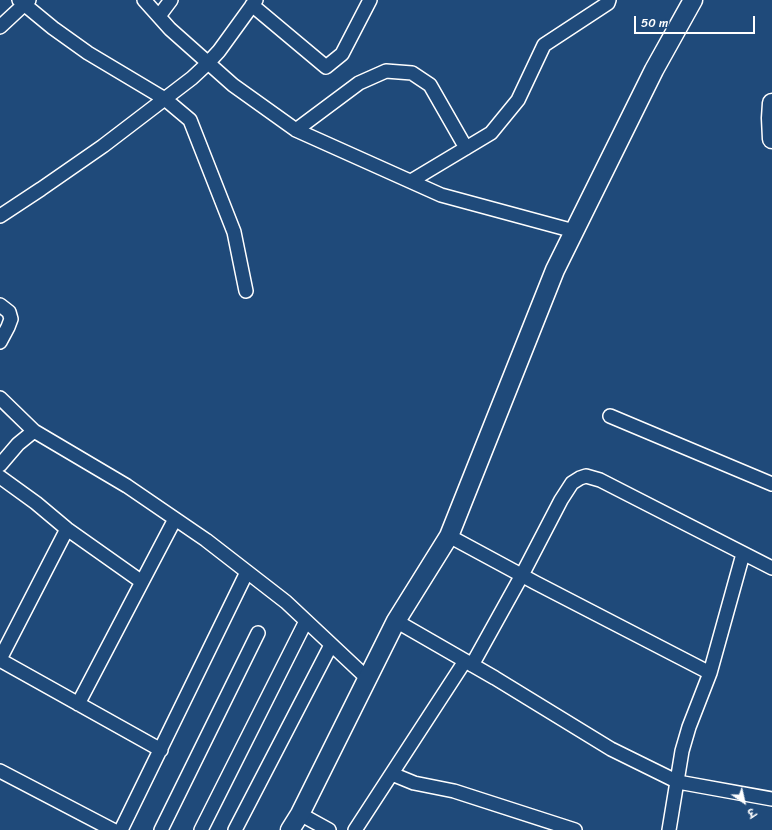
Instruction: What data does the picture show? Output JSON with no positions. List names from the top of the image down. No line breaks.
{"scale_bar":"50 m","north":"bottom right"}
